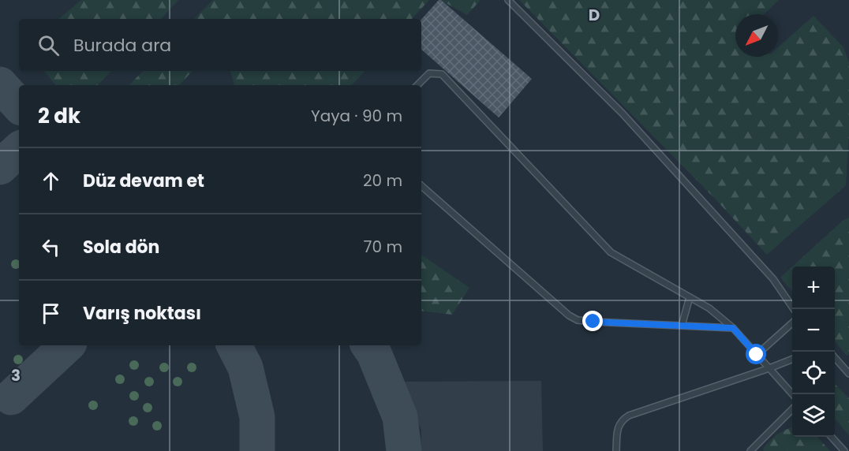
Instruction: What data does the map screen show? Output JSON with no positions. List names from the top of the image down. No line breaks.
{"north":"bottom left","page":{"search":"Burada ara","heading":["2 dk","Yaya · 90 m"],"list":[["Düz devam et","20 m"],["Sola dön","70 m"],"Varış noktası"],"map_buttons":["+","−"]},"grid":{"columns":["D"],"rows":["3"]}}
